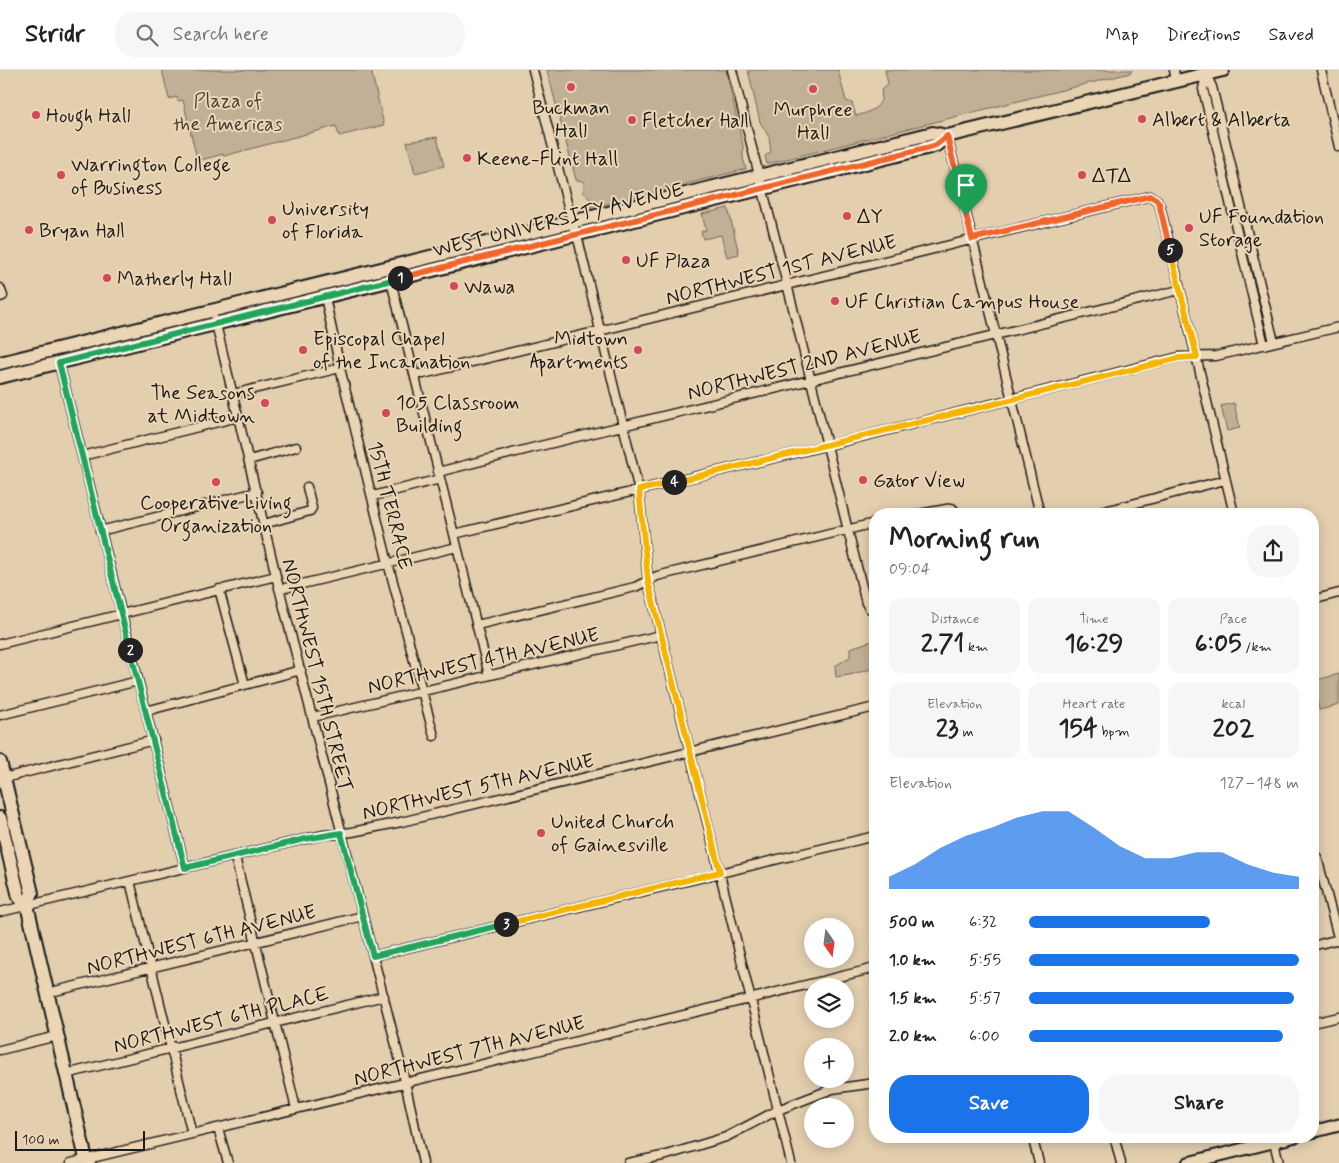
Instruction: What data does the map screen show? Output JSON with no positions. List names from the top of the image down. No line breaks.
{"streets":{"main road":["WEST UNIVERSITY AVENUE"],"street":["NORTHWEST 1ST AVENUE","NORTHWEST 2ND AVENUE","15TH TERRACE","NORTHWEST 4TH AVENUE","NORTHWEST 15TH STREET","NORTHWEST 5TH AVENUE","NORTHWEST 6TH AVENUE","NORTHWEST 6TH PLACE","NORTHWEST 7TH AVENUE"]},"crossings":[["WEST UNIVERSITY AVENUE","15TH TERRACE"],["WEST UNIVERSITY AVENUE","NORTHWEST 15TH STREET"],["NORTHWEST 1ST AVENUE","NORTHWEST 2ND AVENUE"],["NORTHWEST 2ND AVENUE","15TH TERRACE"],["15TH TERRACE","NORTHWEST 4TH AVENUE"],["NORTHWEST 4TH AVENUE","NORTHWEST 15TH STREET"],["NORTHWEST 15TH STREET","NORTHWEST 5TH AVENUE"],["NORTHWEST 15TH STREET","NORTHWEST 6TH AVENUE"],["NORTHWEST 15TH STREET","NORTHWEST 6TH PLACE"],["NORTHWEST 15TH STREET","NORTHWEST 7TH AVENUE"]],"parks":["Plaza of the Americas"],"places":["Buckman Hall","Murphree Hall","Hough Hall","Albert & Alberta","Fletcher Hall","Keene-Flint Hall","Warrington College of Business","ΔΤΔ","ΔΥ","University of Florida","UF Foundation Storage","Bryan Hall","UF Plaza","Matherly Hall","Wawa","UF Christian Campus House","Episcopal Chapel of the Incarnation","Midtown Apartments","The Seasons at Midtown","105 Classroom Building","Gator View","Cooperative Living Organization","United Church of Gainesville"],"scale_bar":"100 m","north":"bottom","page":{"header":"Stridr","search":"Search here","nav":["Map","Directions","Saved"],"pins":["5","1","4","2","3"],"heading":["Morning run","09:04"],"stats":[["Distance","2.71 km"],["Time","16:29"],["Pace","6:05 /km"],["Elevation","23 m"],["Heart rate","154 bpm"],["kcal","202"]],"chart":["Elevation","127–148 m"],"list":[{"name":"500 m","note":"6:32"},{"name":"1.0 km","note":"5:55"},{"name":"1.5 km","note":"5:57"},{"name":"2.0 km","note":"6:00"}],"map_buttons":["+","−"],"buttons":["Save","Share"],"scale":"100 m"}}
